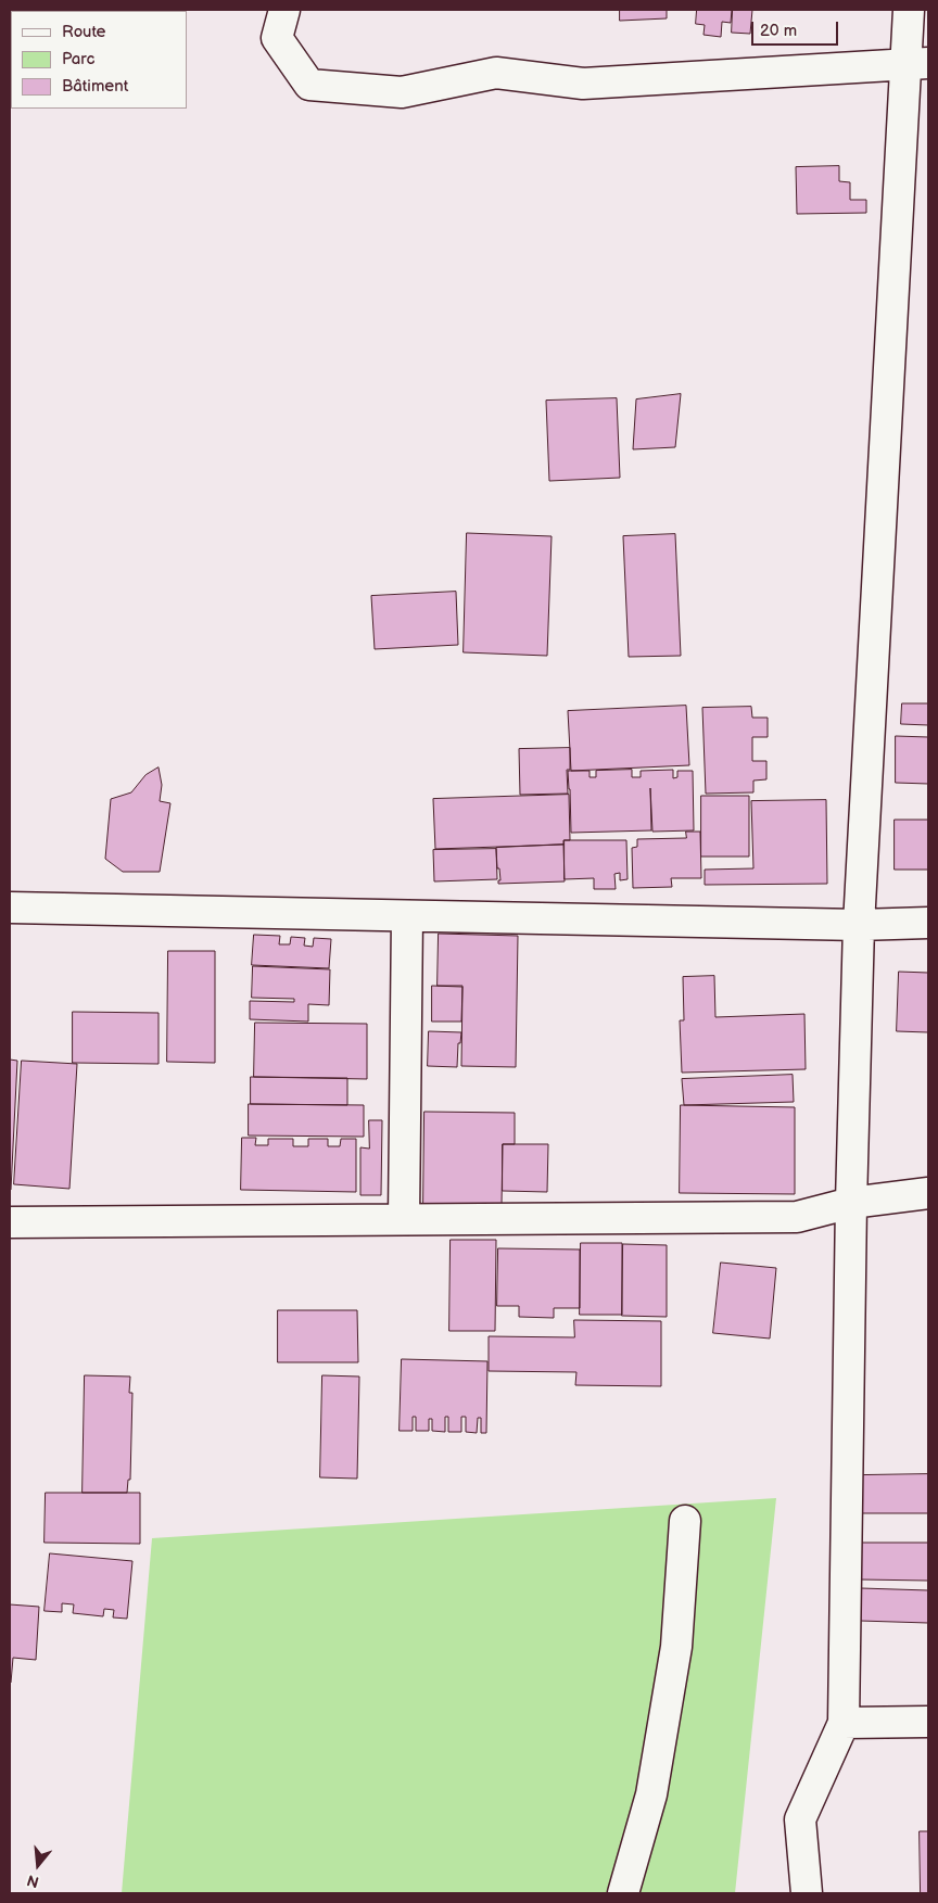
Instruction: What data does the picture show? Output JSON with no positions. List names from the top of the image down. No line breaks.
{"legend":["Route","Parc","Bâtiment"],"scale_bar":"20 m","north":"bottom"}
